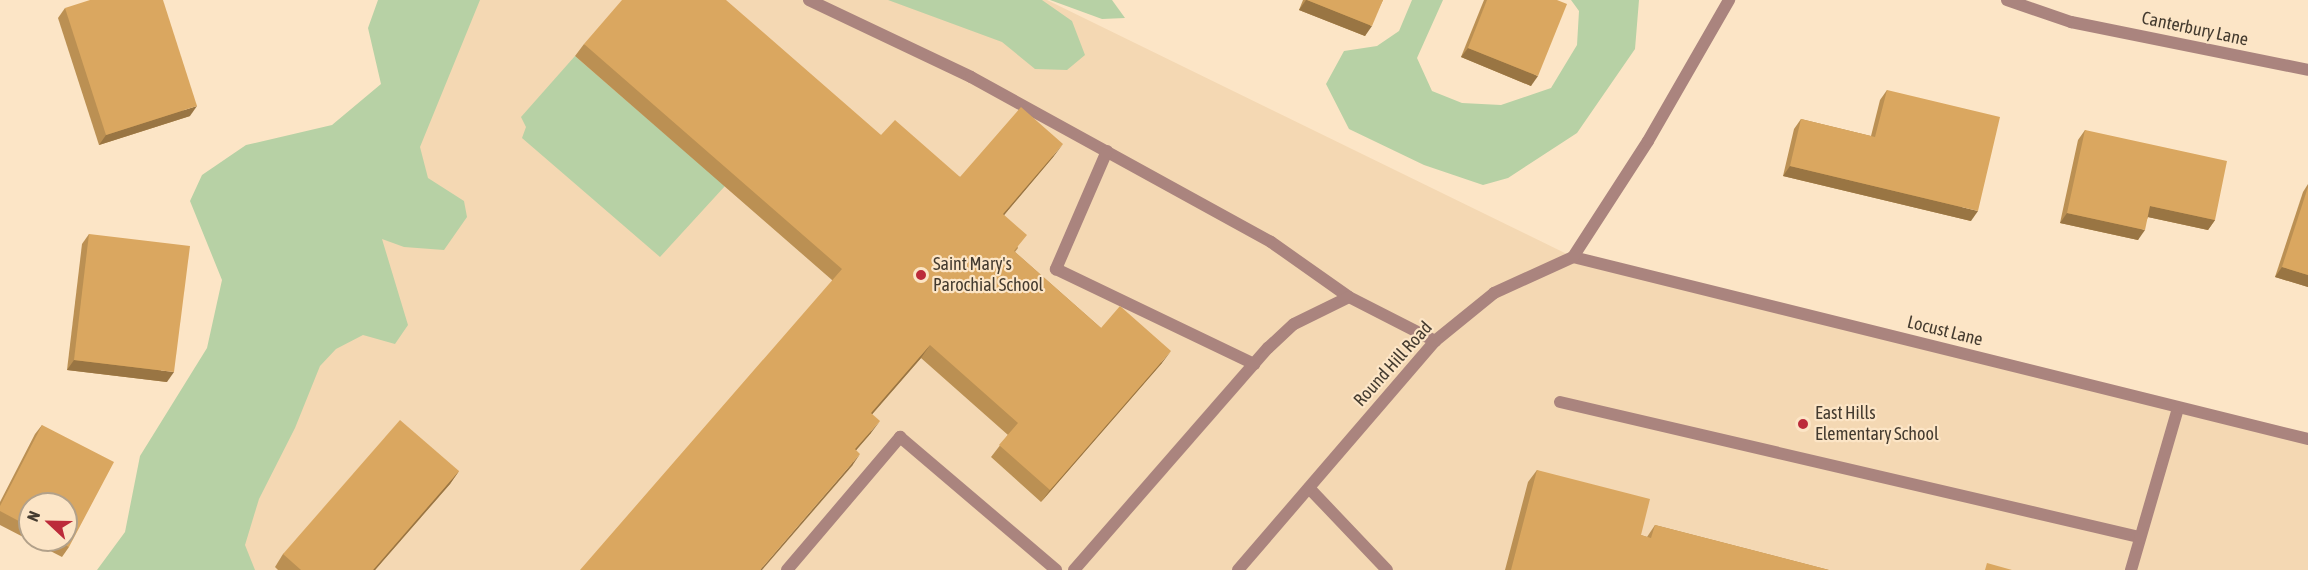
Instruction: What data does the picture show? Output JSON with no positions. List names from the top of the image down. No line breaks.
{"streets":{"street":["Canterbury Lane","Locust Lane","Round Hill Road"]},"crossings":[["Locust Lane","Round Hill Road"]],"places":["Saint Mary's Parochial School","East Hills Elementary School"],"north":"left"}
